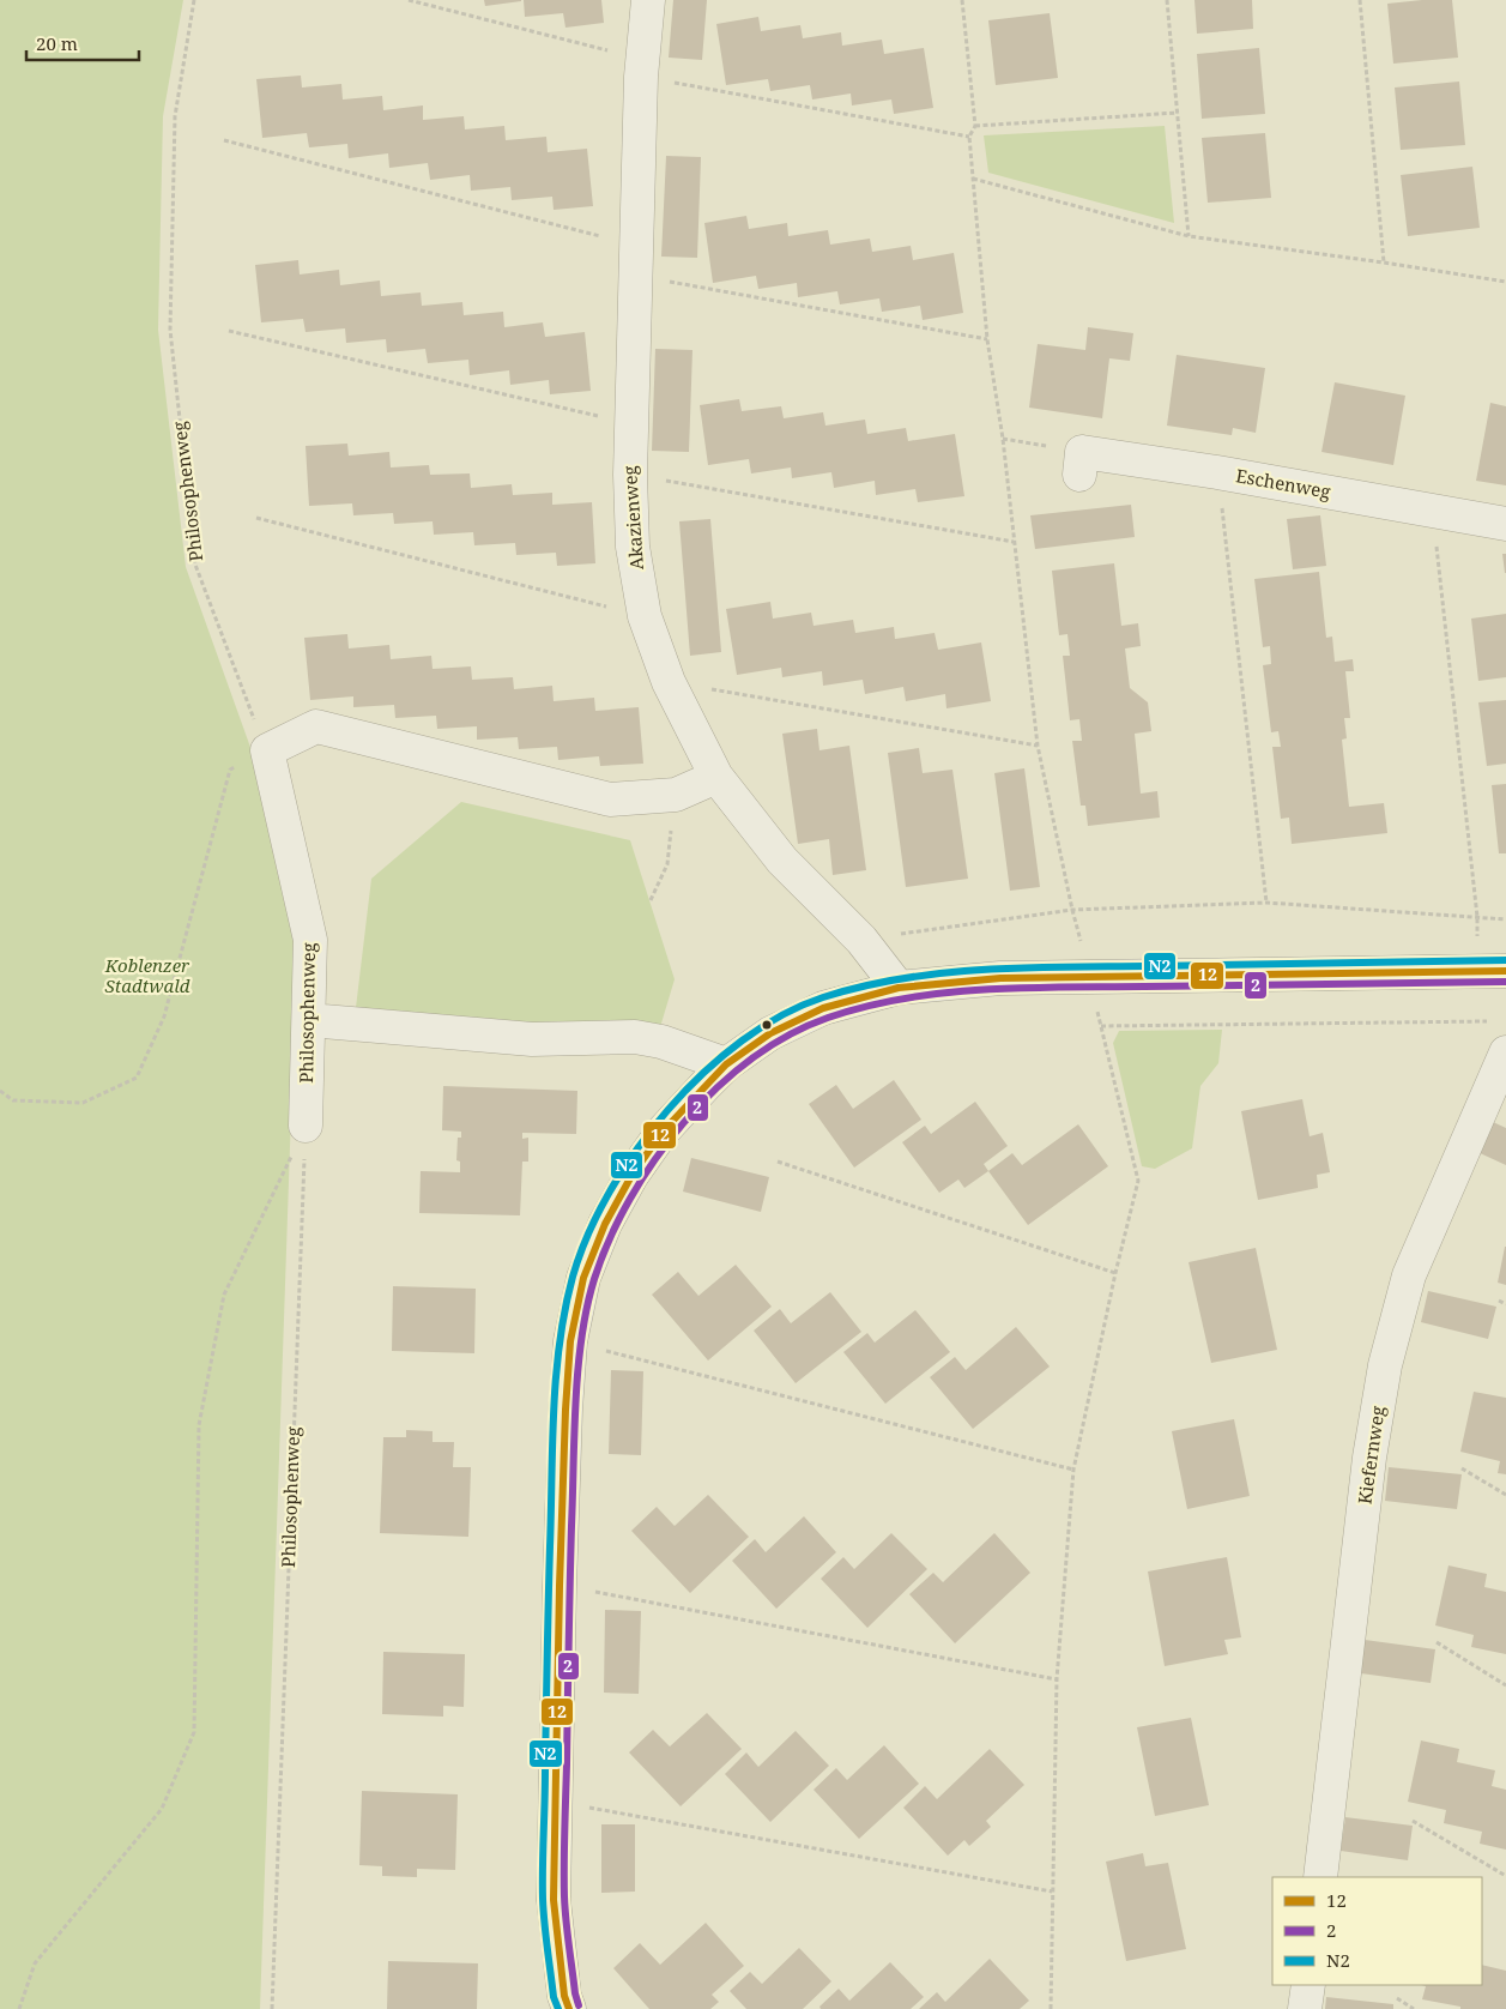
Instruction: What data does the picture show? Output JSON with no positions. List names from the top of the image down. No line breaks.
{"streets":{"street":["Eschenweg","Philosophenweg","Akazienweg","Kiefernweg"]},"parks":["Koblenzer Stadtwald"],"lines":["transit line N2","transit line 12","transit line 2"],"legend":["12","2","N2"],"scale_bar":"20 m"}
